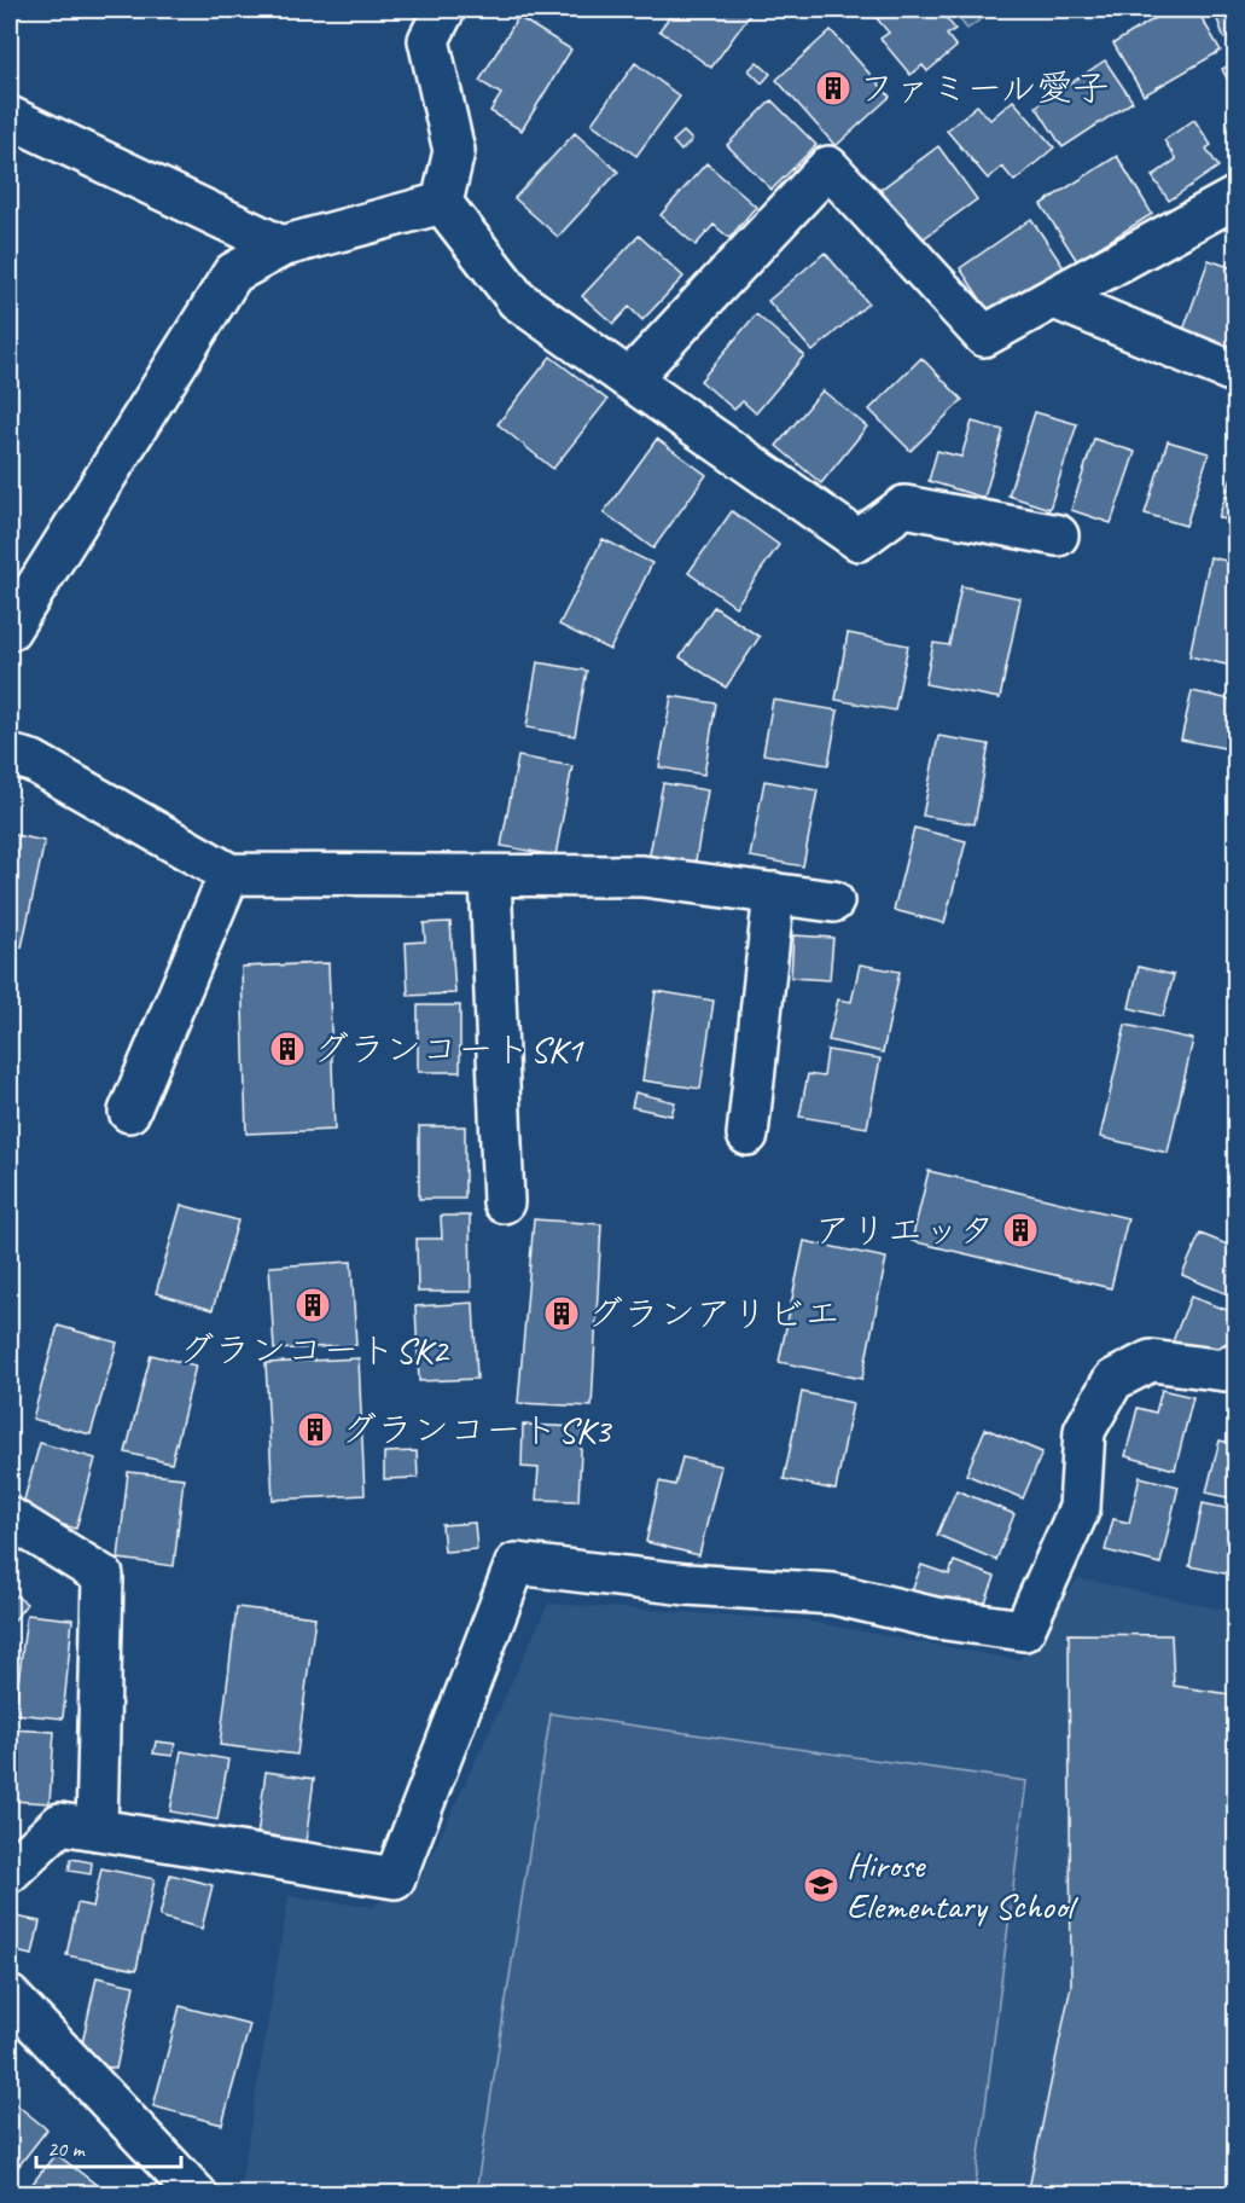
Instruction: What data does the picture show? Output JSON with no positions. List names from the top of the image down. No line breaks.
{"places":{"building":["ファミール愛子","グランコートSK1","アリエッタ","グランコートSK2","グランアリビエ","グランコートSK3"],"school or university":["Hirose Elementary School"]},"scale_bar":"20 m"}
